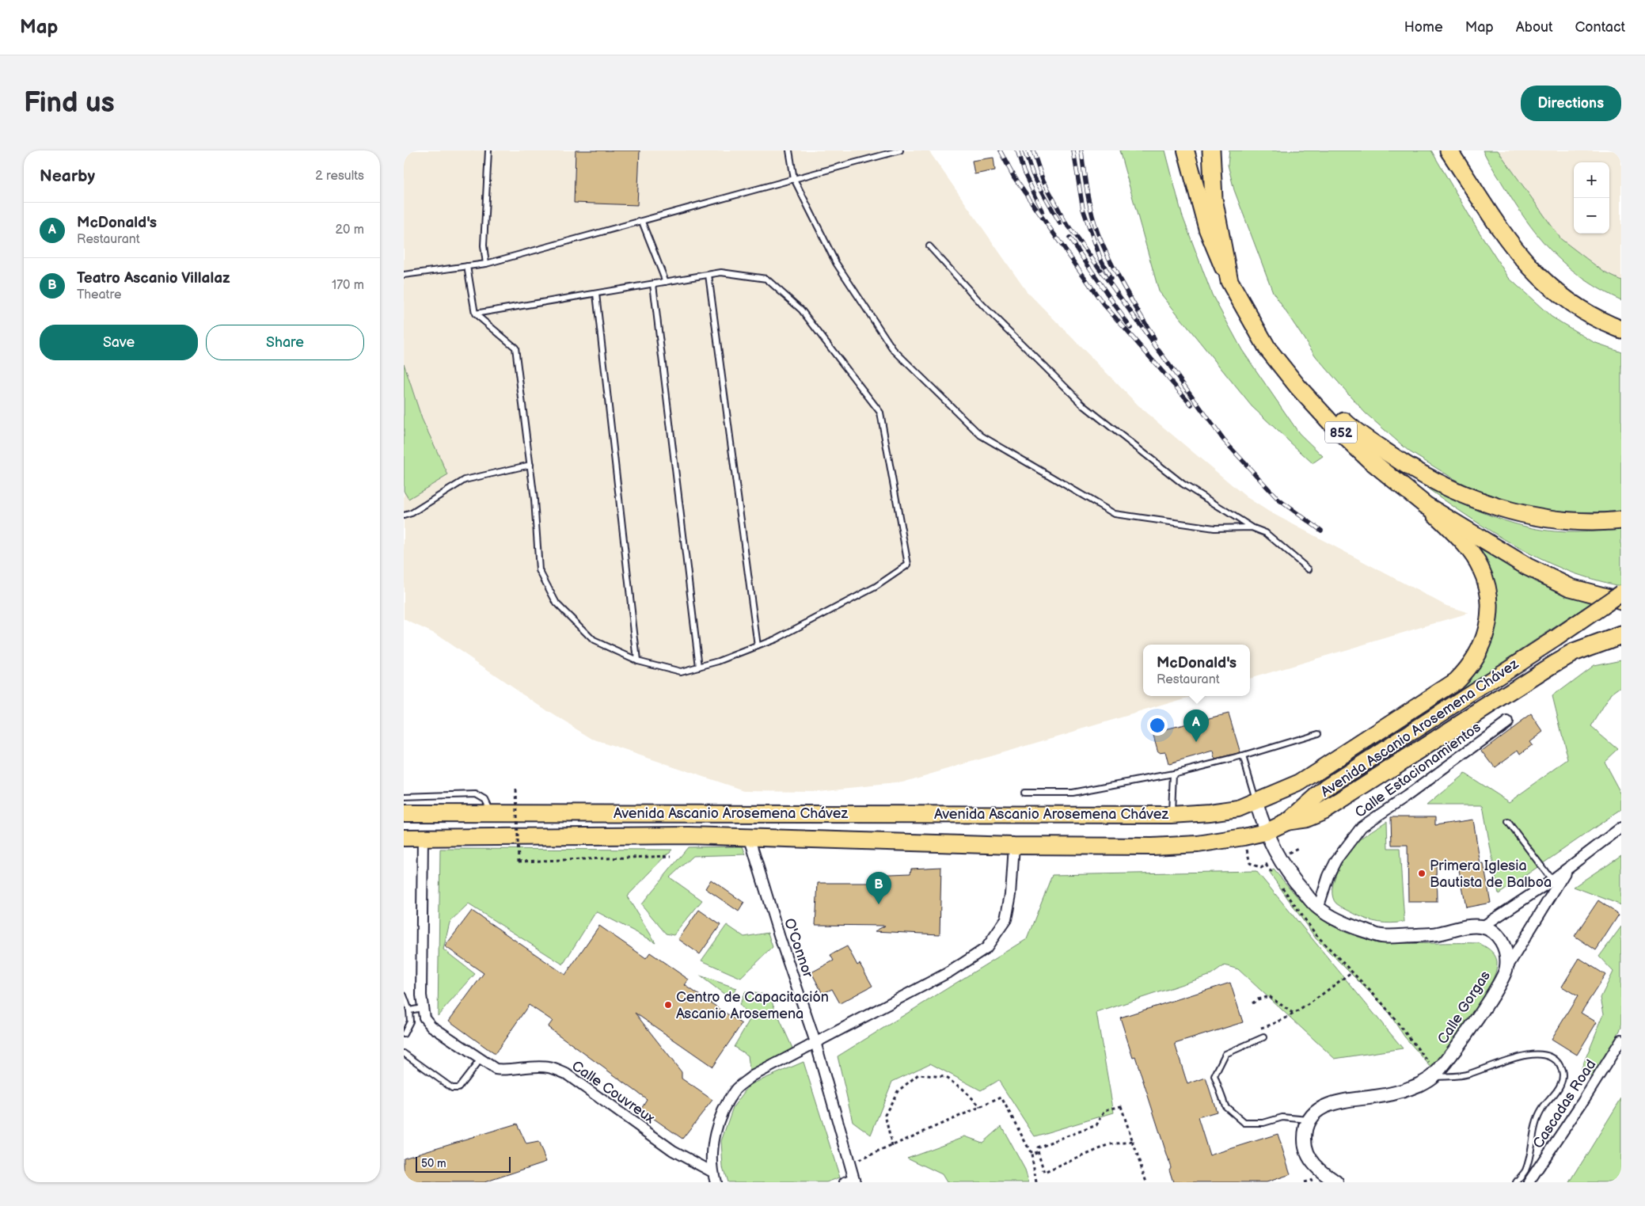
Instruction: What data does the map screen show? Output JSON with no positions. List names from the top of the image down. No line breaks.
{"streets":{"highway":["852"],"main road":["Avenida Ascanio Arosemena Chávez"],"street":["Calle Estacionamientos","O'Connor","Calle Gorgas","Calle Couvreux","Cascadas Road"]},"crossings":[["852","Avenida Ascanio Arosemena Chávez"],["Avenida Ascanio Arosemena Chávez","O'Connor"],["Avenida Ascanio Arosemena Chávez","Calle Couvreux"]],"places":["Primera Iglesia Bautista de Balboa","Centro de Capacitación Ascanio Arosemena"],"scale_bar":"50 m","page":{"header":"Map","nav":["Home","Map","About","Contact"],"buttons":["Directions",["Save","Share"]],"title":"Find us","heading":["Nearby","2 results"],"map_buttons":["+","−"],"list":[{"mark":"A","name":"McDonald's","note":"Restaurant","value":"20 m"},{"mark":"B","name":"Teatro Ascanio Villalaz","note":"Theatre","value":"170 m"}],"popup":["McDonald's","Restaurant"],"pins":["A","B"],"scale":"50 m"}}
